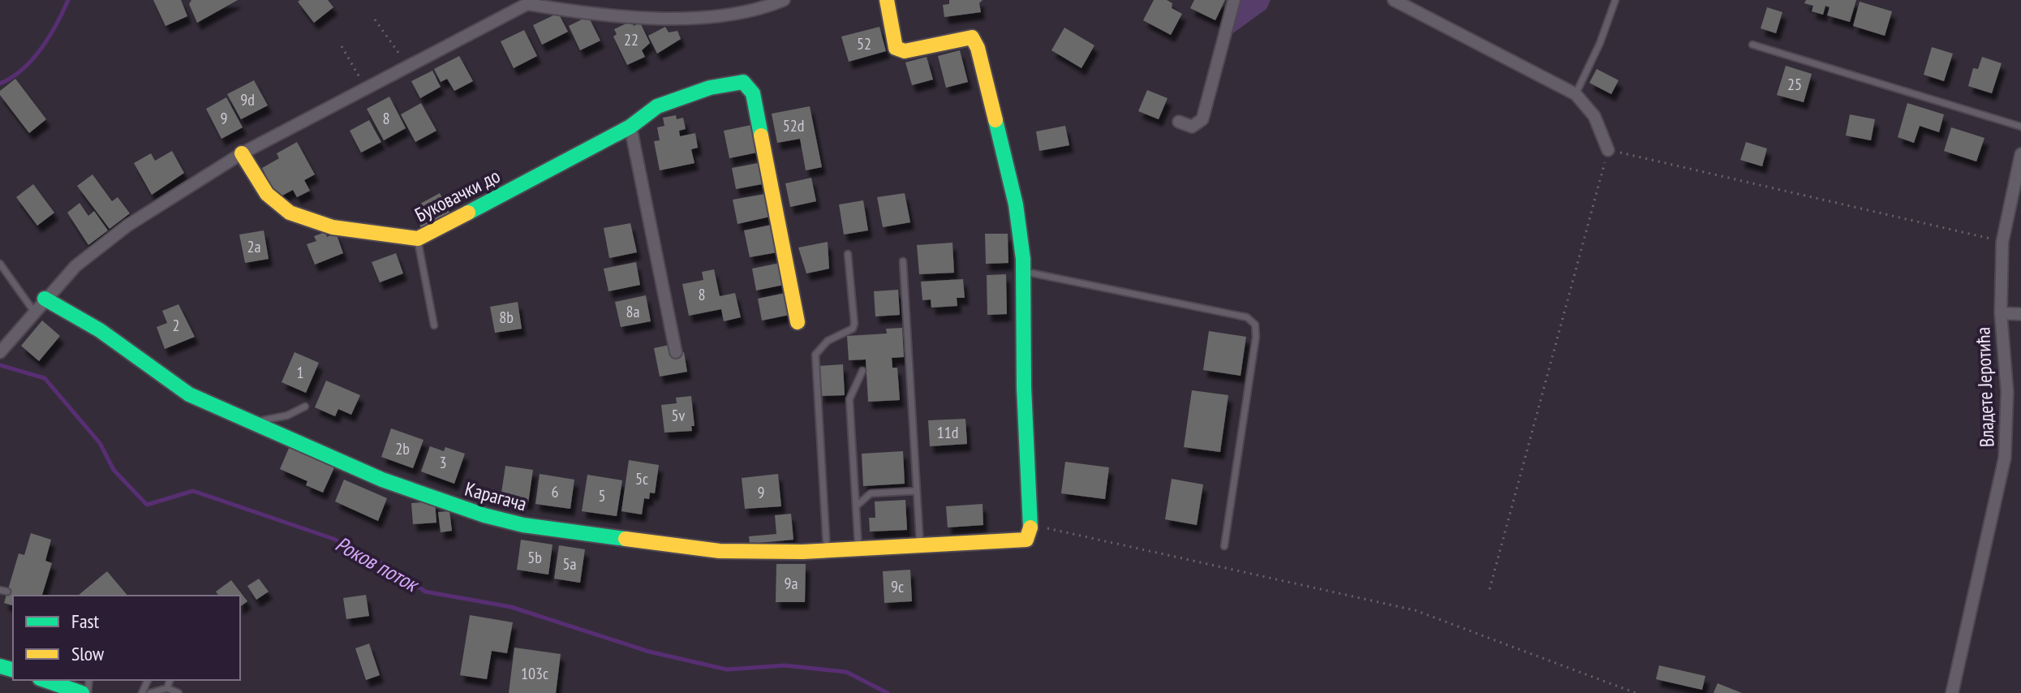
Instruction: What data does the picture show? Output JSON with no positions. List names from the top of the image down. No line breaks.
{"streets":{"street":["Буковачки до","Владете Јеротића","Карагача"]},"water":["Роков поток"],"house_numbers":["22","52","25","9d","9","8","52d","2a","8","8a","8b","2","1","5v","11d","2b","3","5c","6","9","5","5b","5a","9a","9c","103c"],"legend":["Fast","Slow"]}
